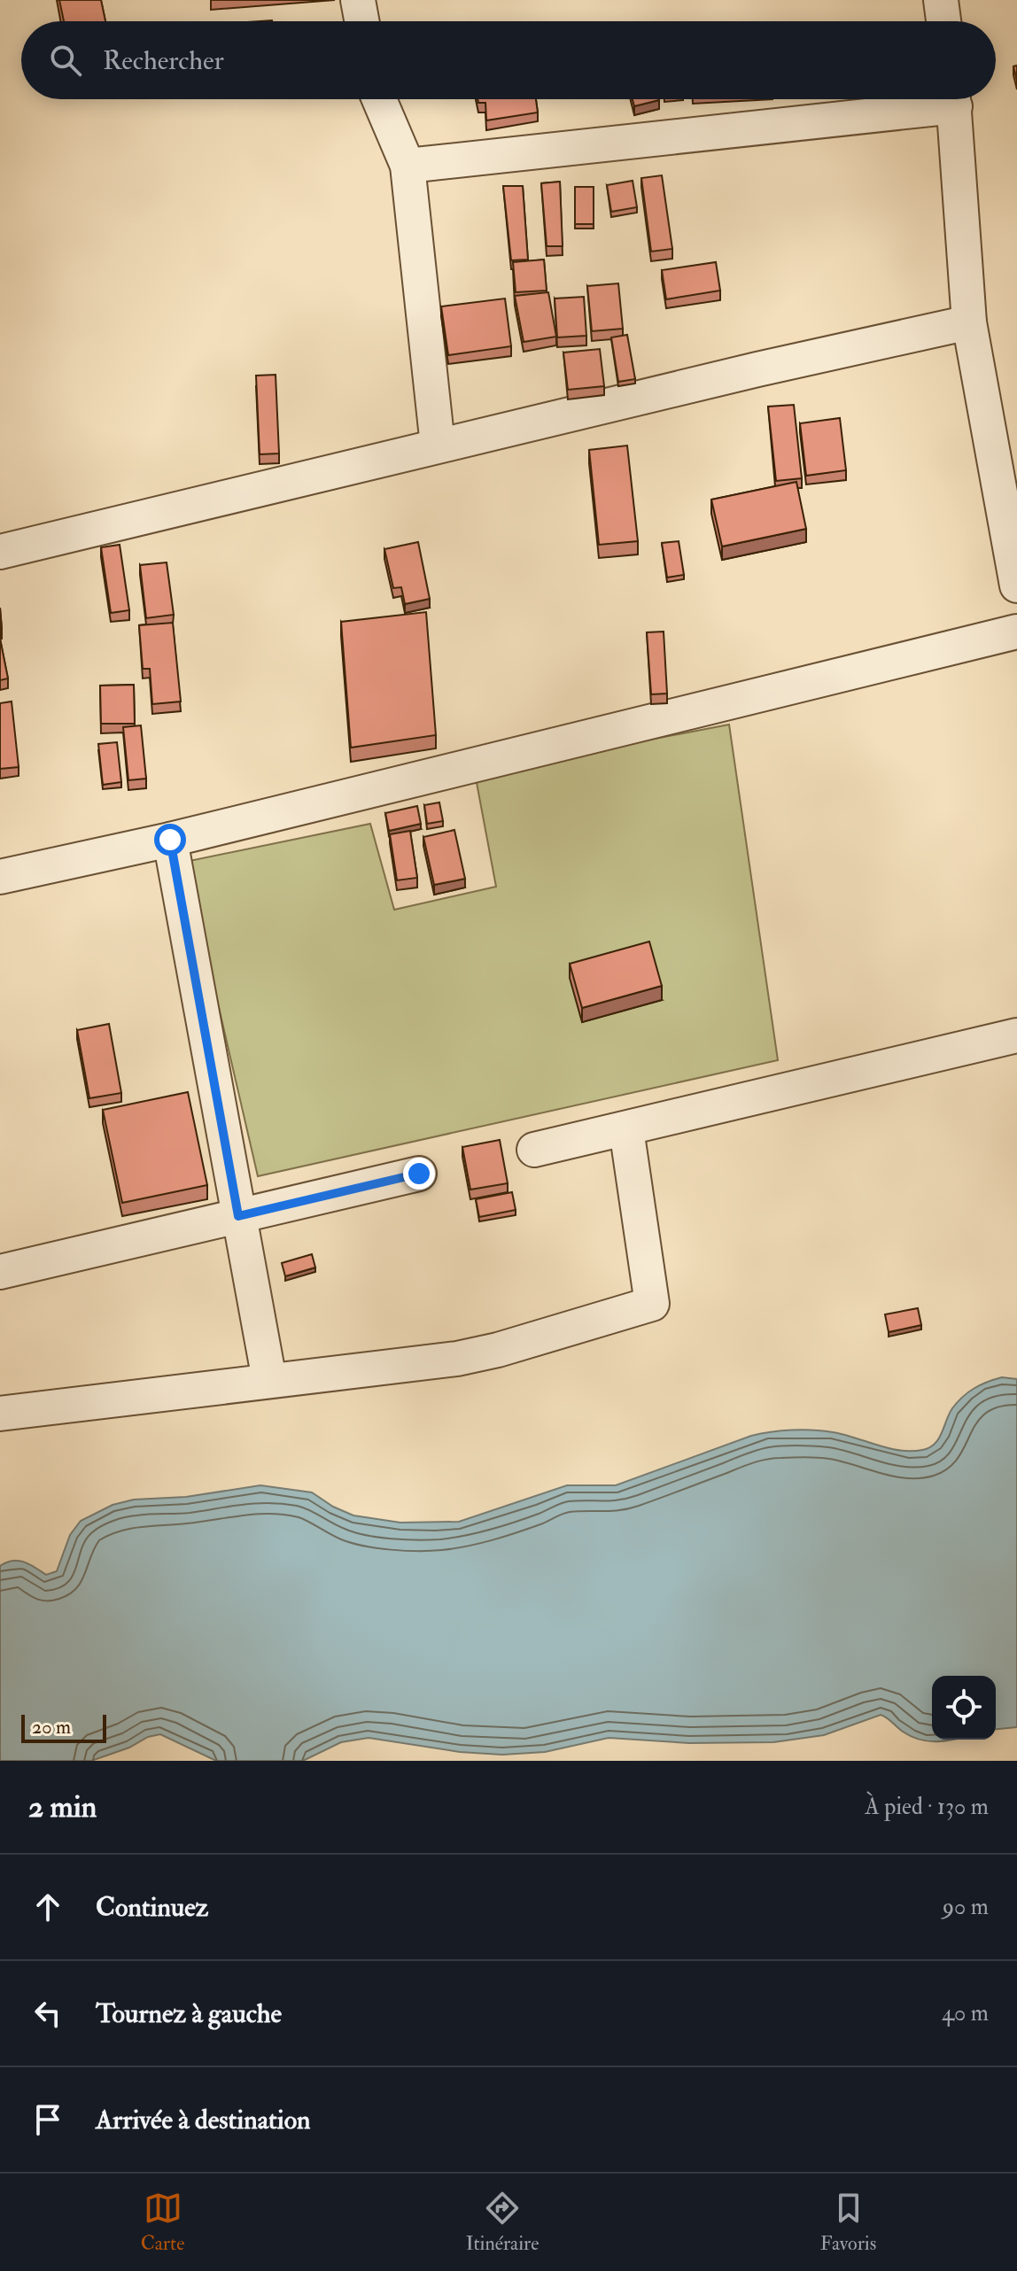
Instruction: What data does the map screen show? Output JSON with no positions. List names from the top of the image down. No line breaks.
{"scale_bar":"20 m","page":{"search":"Rechercher","scale":"20 m","heading":["2 min","À pied · 130 m"],"list":[["Continuez","90 m"],["Tournez à gauche","40 m"],"Arrivée à destination"],"nav":["Carte","Itinéraire","Favoris"]}}
